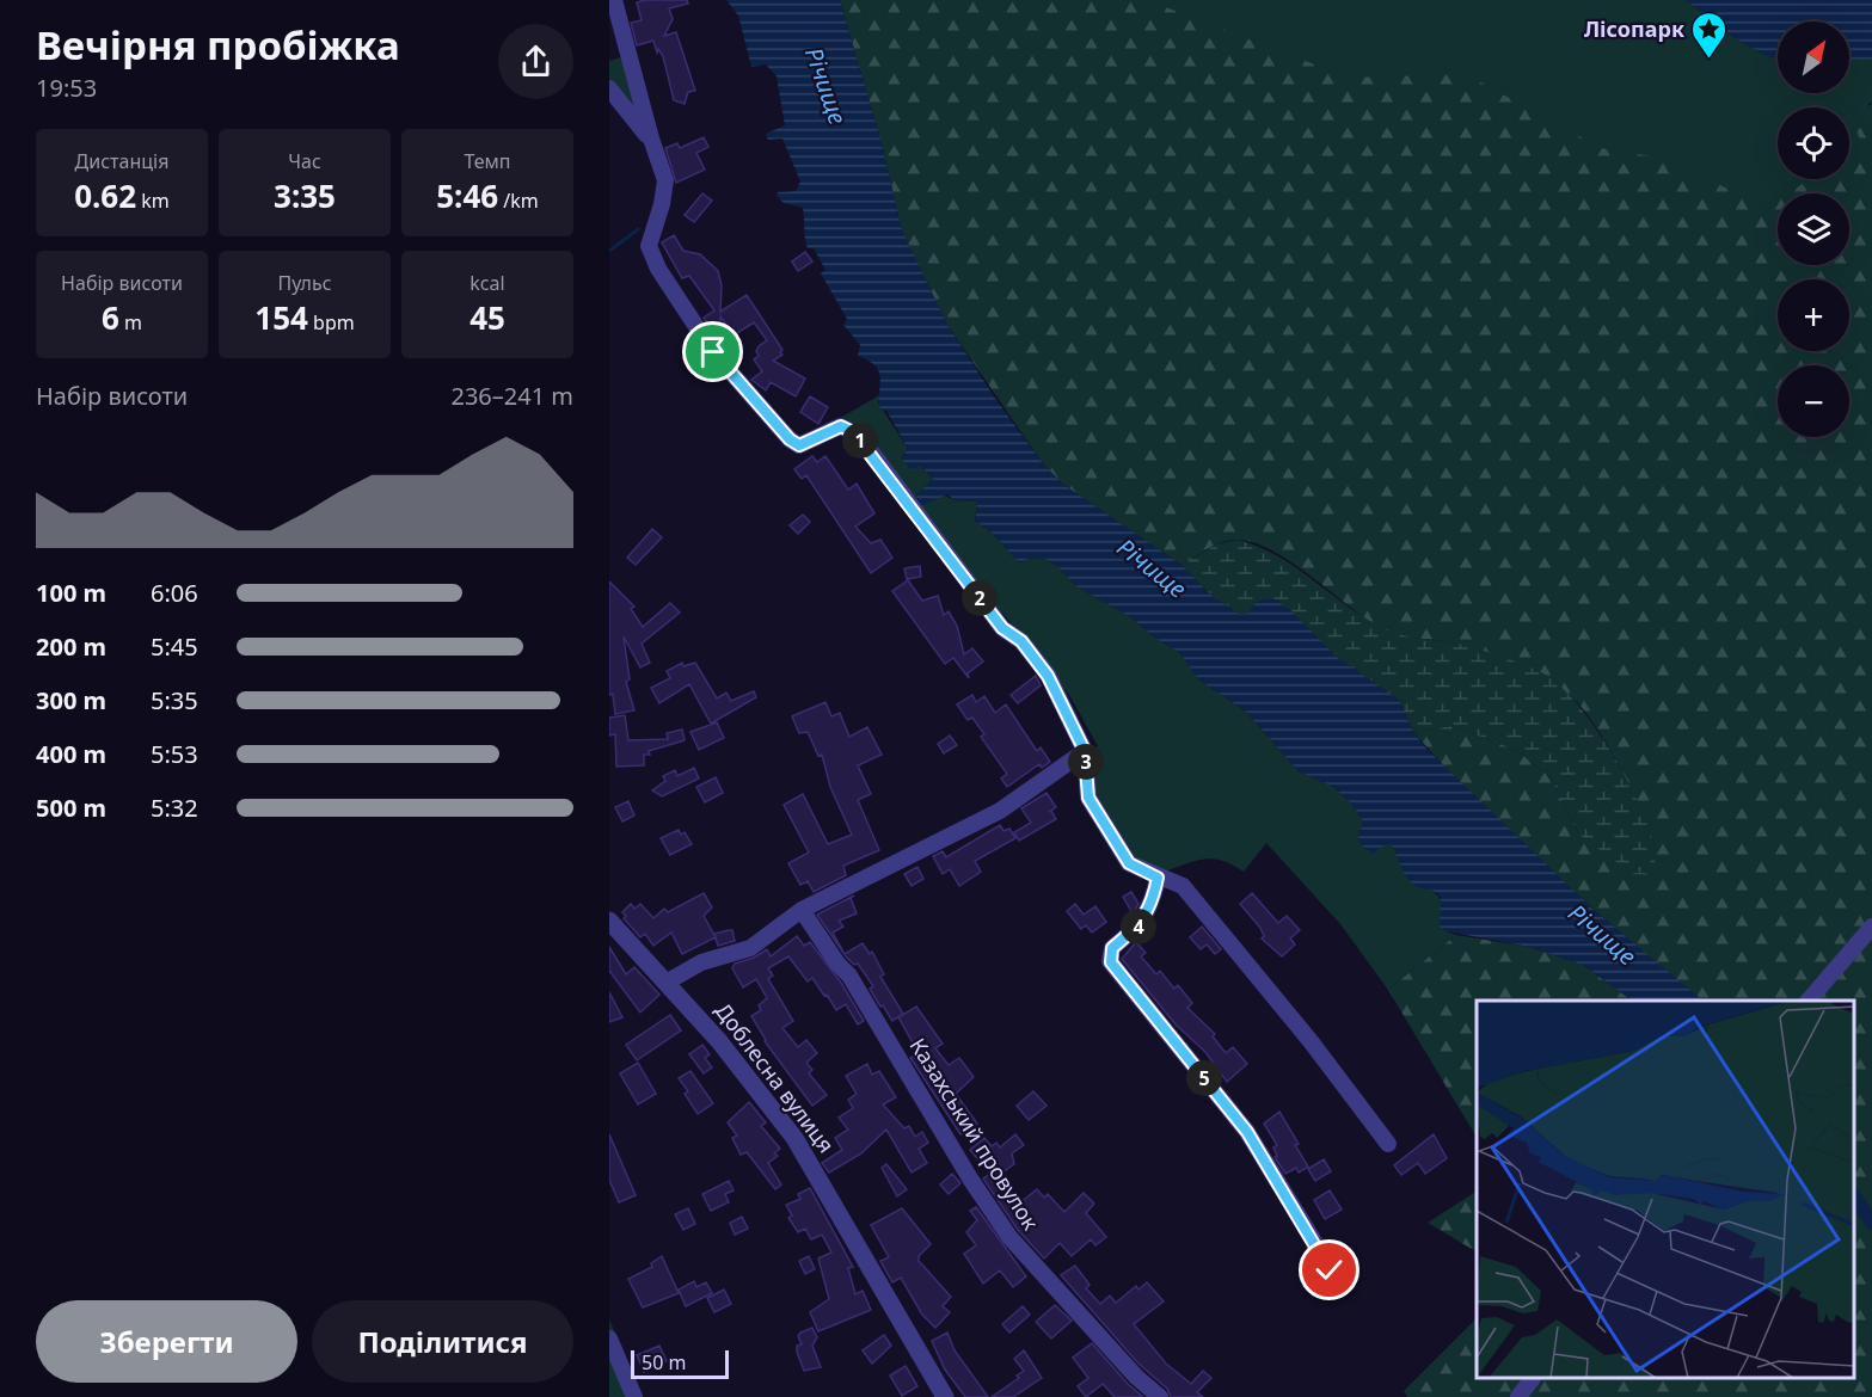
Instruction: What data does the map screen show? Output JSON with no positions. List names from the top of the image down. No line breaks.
{"streets":{"street":["Доблесна вулиця","Казахський провулок"]},"water":["Річище"],"places":{"place":["Лісопарк"]},"scale_bar":"50 m","north":"top right","page":{"heading":["Вечірня пробіжка","19:53"],"map_buttons":["+","−"],"stats":[["Дистанція","0.62 km"],["Час","3:35"],["Темп","5:46 /km"],["Набір висоти","6 m"],["Пульс","154 bpm"],["kcal","45"]],"chart":["Набір висоти","236–241 m"],"pins":["1","2","3","4","5"],"list":[{"name":"100 m","note":"6:06"},{"name":"200 m","note":"5:45"},{"name":"300 m","note":"5:35"},{"name":"400 m","note":"5:53"},{"name":"500 m","note":"5:32"}],"buttons":["Зберегти","Поділитися"],"scale":"50 m"}}
